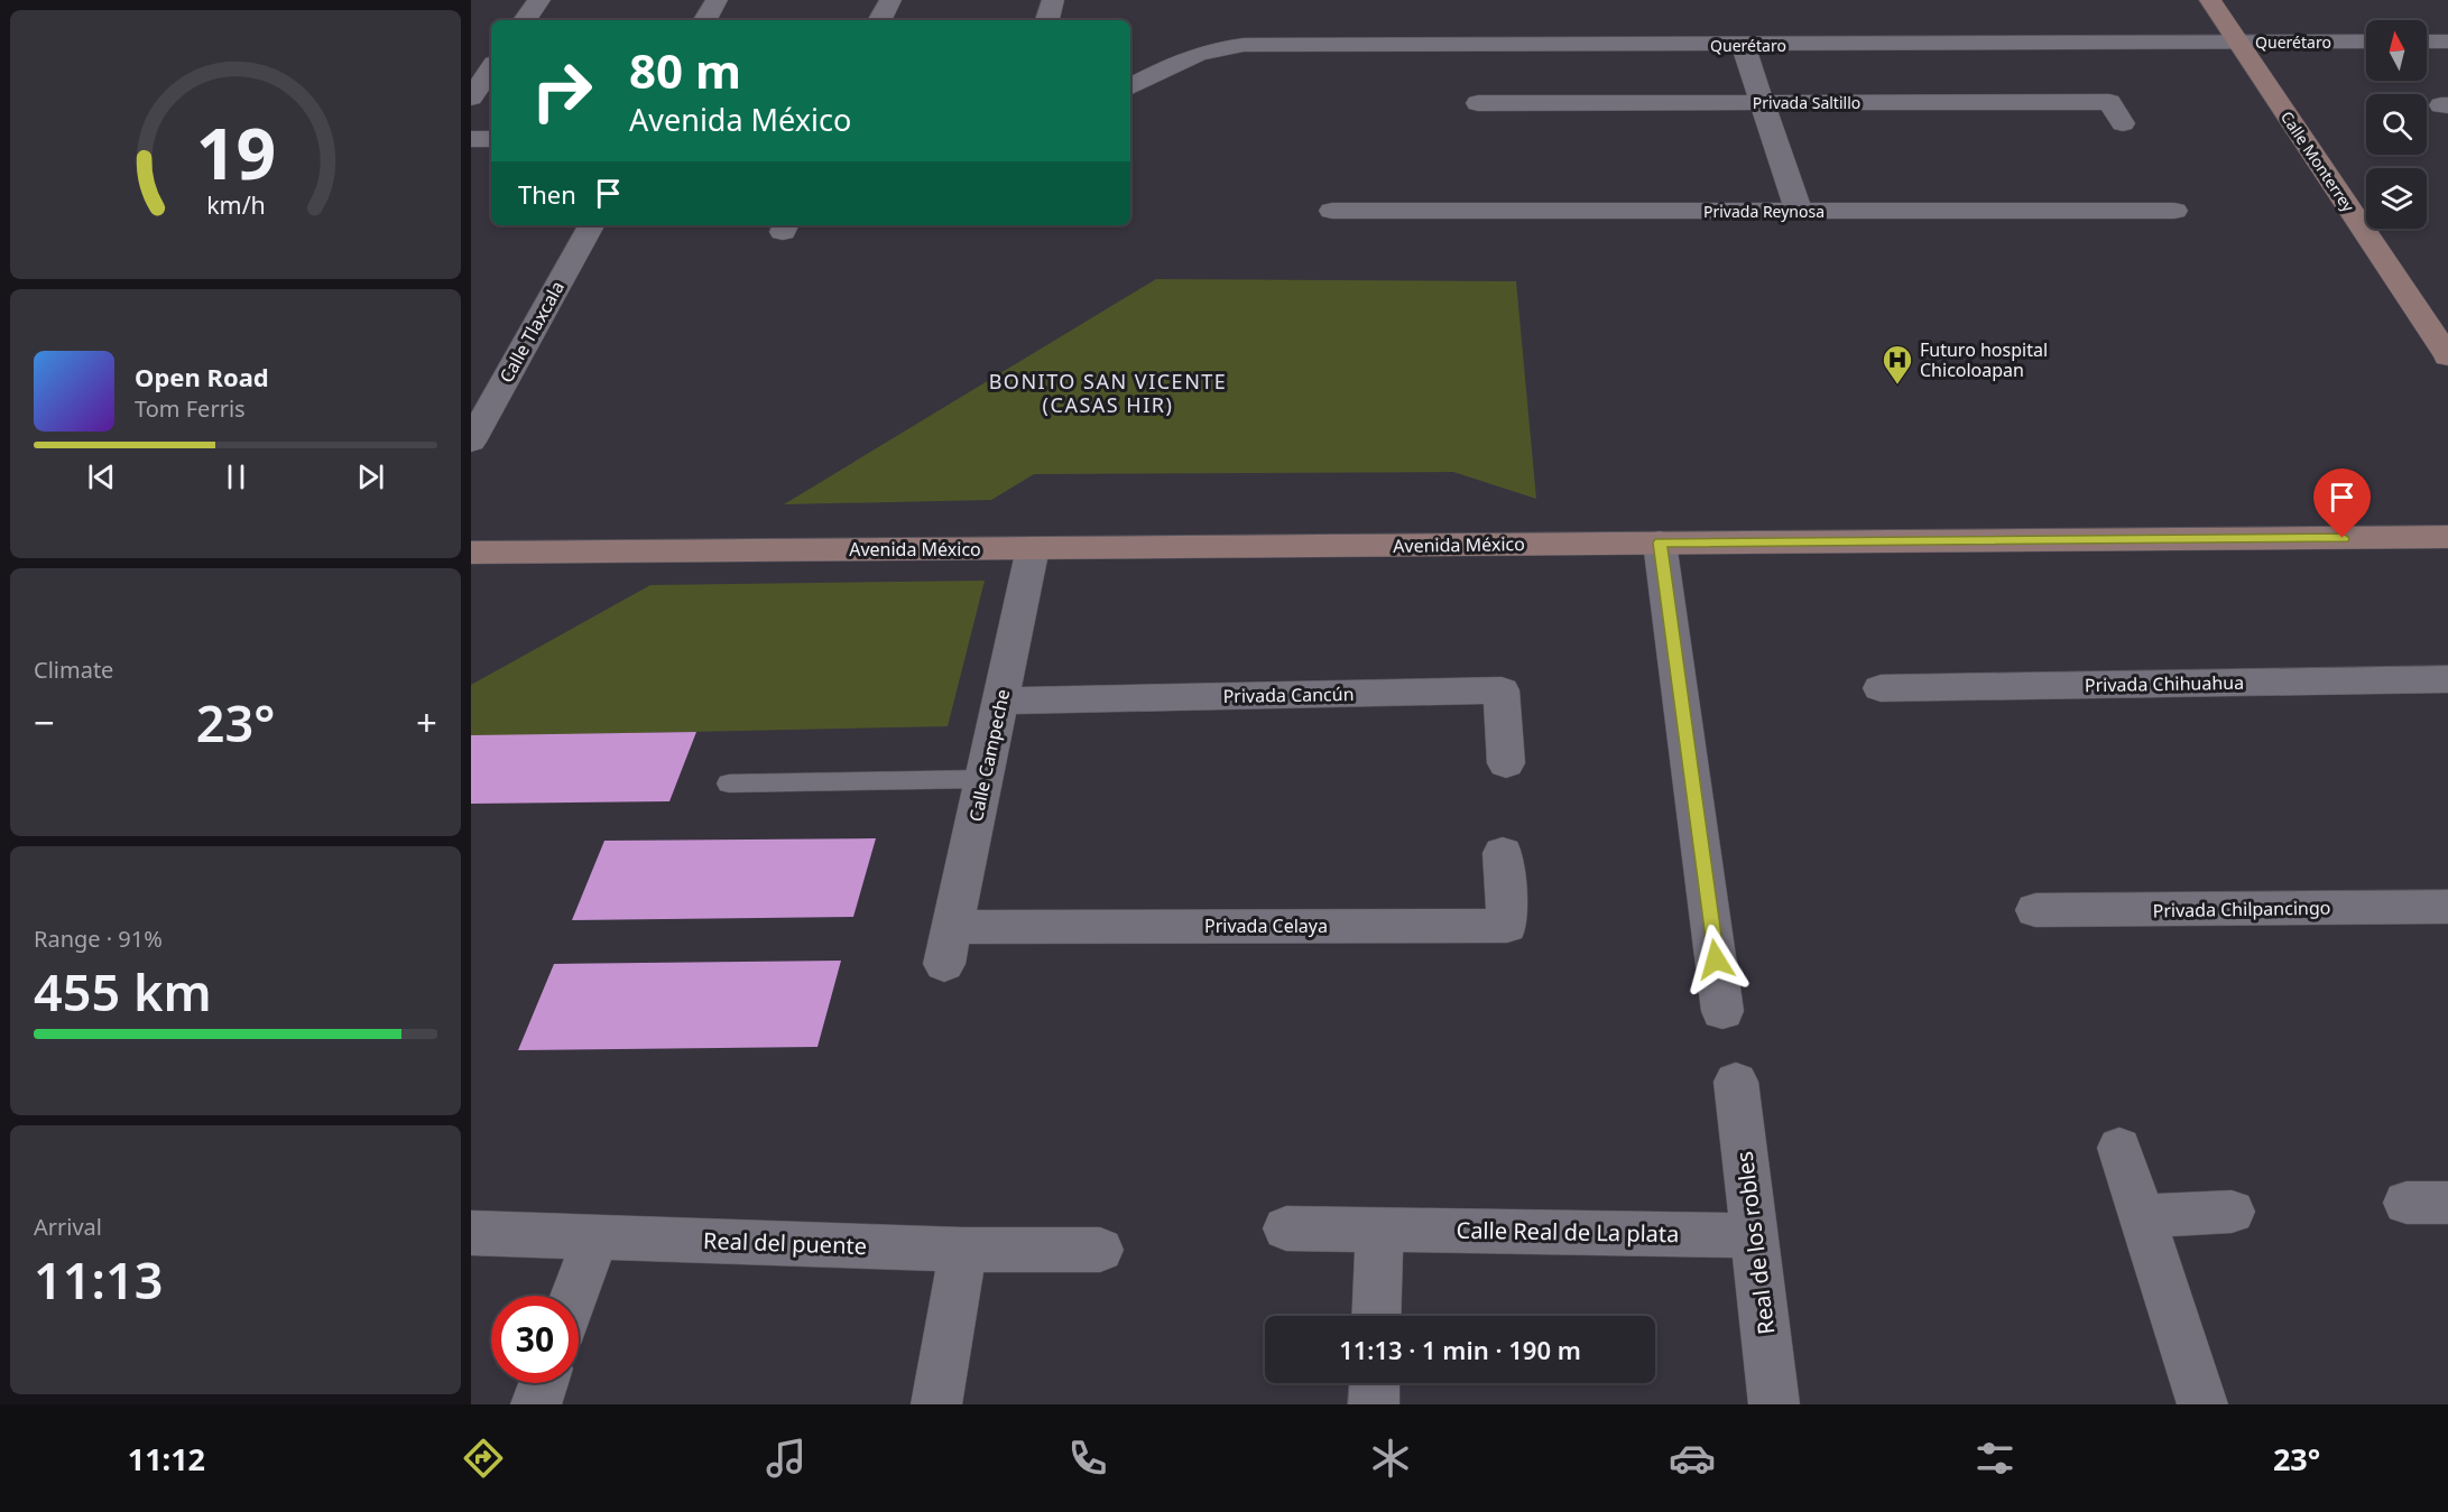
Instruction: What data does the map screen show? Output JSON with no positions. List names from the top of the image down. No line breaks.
{"streets":{"street":["Querétaro","Privada Saltillo","Calle Monterrey","Privada Reynosa","Calle Tlaxcala","Avenida México","Privada Chihuahua","Privada Cancún","Calle Campeche","Privada Chilpancingo","Privada Celaya","Calle Real de La plata","Real del puente","Real de los robles"]},"crossings":[["Querétaro","Calle Monterrey"],["Avenida México","Calle Campeche"],["Privada Cancún","Calle Campeche"],["Calle Campeche","Privada Celaya"],["Calle Real de La plata","Real de los robles"]],"districts":["BONITO SAN VICENTE (CASAS HIR)"],"places":{"hospital":["Futuro hospital Chicoloapan"]},"north":"top","page":{"turn":["80 m","Avenida México"],"then":"Then","song":["Open Road","Tom Ferris"],"tile":["Climate",["Range · 91%","455 km"],["Arrival","11:13"]],"heat":["−","23°","+"],"limit":"30","trip":"11:13 · 1 min · 190 m","tabs":["11:12","23°"],"gauge":["19","km/h"]}}
